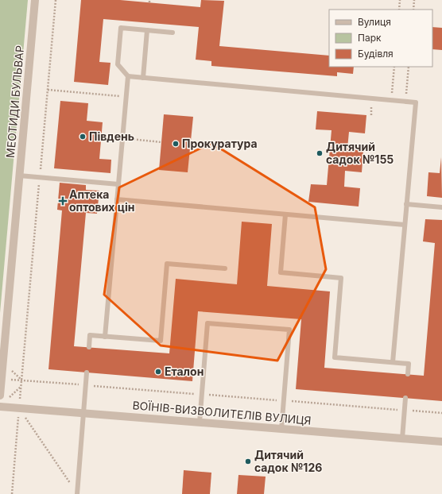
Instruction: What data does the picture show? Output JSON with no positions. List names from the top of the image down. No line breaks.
{"streets":{"street":["МЕОТИДИ БУЛЬВАР","ВОЇНІВ-ВИЗВОЛИТЕЛІВ ВУЛИЦЯ"]},"places":{"other":["Південь","Прокуратура","Дитячий садок №155","Еталон","Дитячий садок №126"],"health":["Аптека оптових цін"]},"legend":["Вулиця","Парк","Будівля"]}
